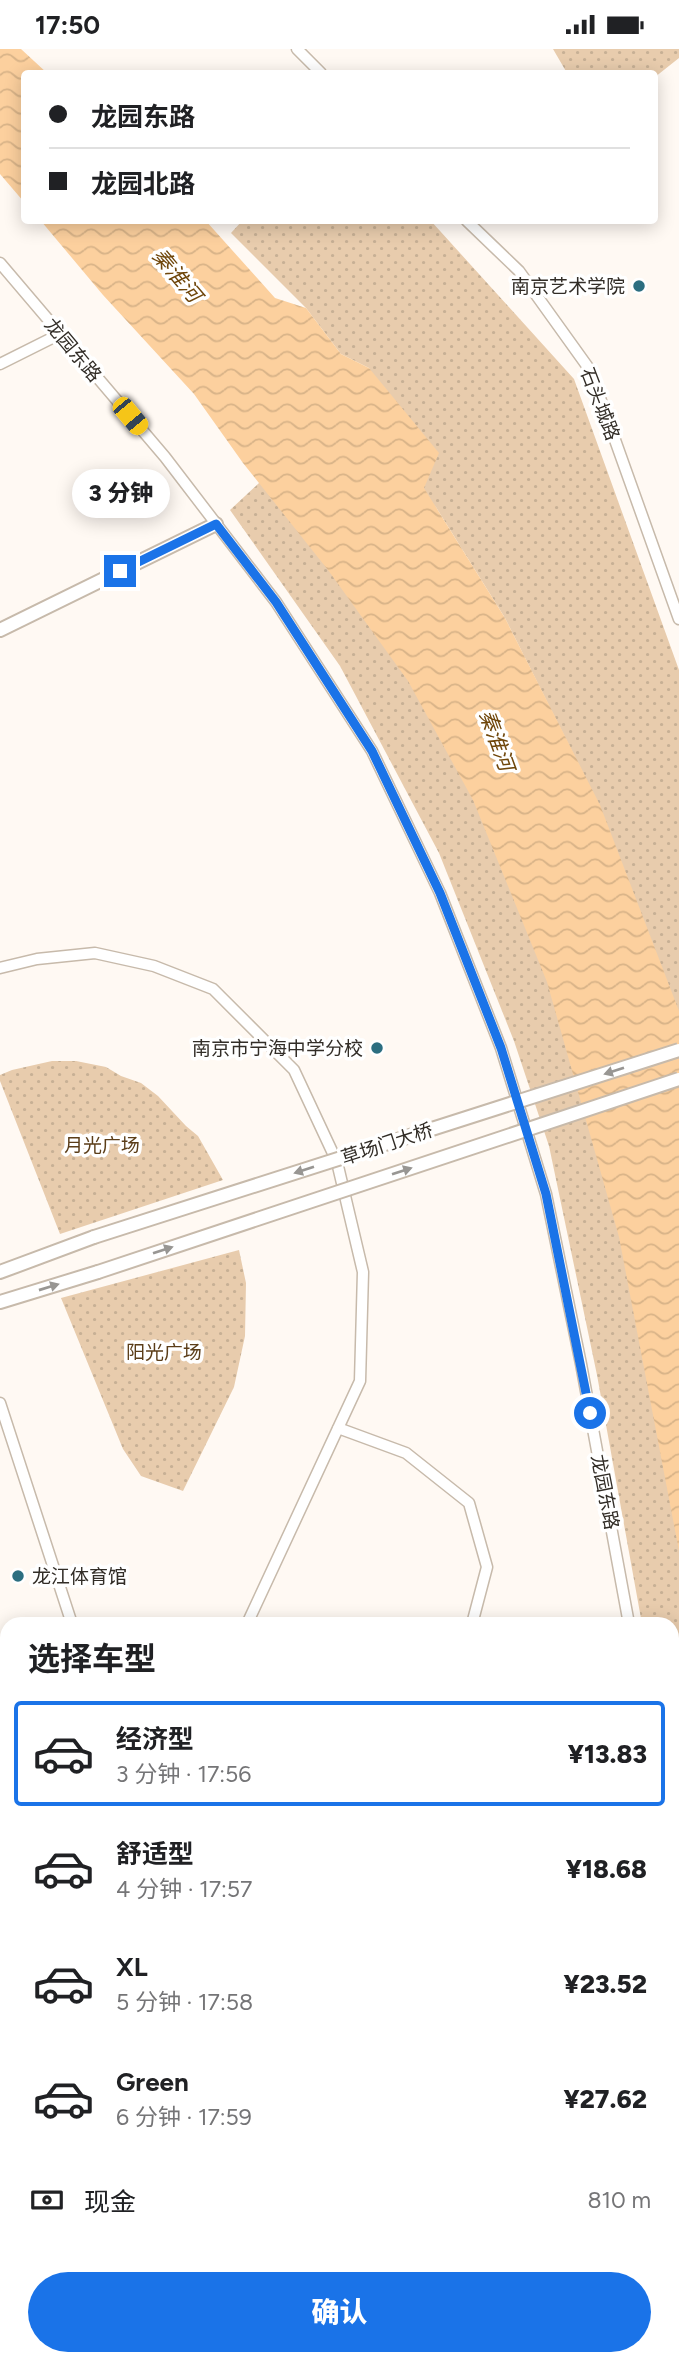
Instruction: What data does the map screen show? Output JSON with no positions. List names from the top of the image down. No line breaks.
{"streets":{"main road":["草场门大桥"],"street":["龙园东路","石头城路"]},"water":["秦淮河"],"parks":["月光广场","阳光广场"],"places":["南京艺术学院","南京市宁海中学分校","龙江体育馆"],"page":{"status":"17:50","banner":["龙园东路","龙园北路"],"bubble":"3 分钟","heading":"选择车型","list":[{"name":"经济型","note":"3 分钟 · 17:56","value":"¥13.83"},{"name":"舒适型","note":"4 分钟 · 17:57","value":"¥18.68"},{"name":"XL","note":"5 分钟 · 17:58","value":"¥23.52"},{"name":"Green","note":"6 分钟 · 17:59","value":"¥27.62"}],"pay":["现金","810 m"],"buttons":"确认"}}
